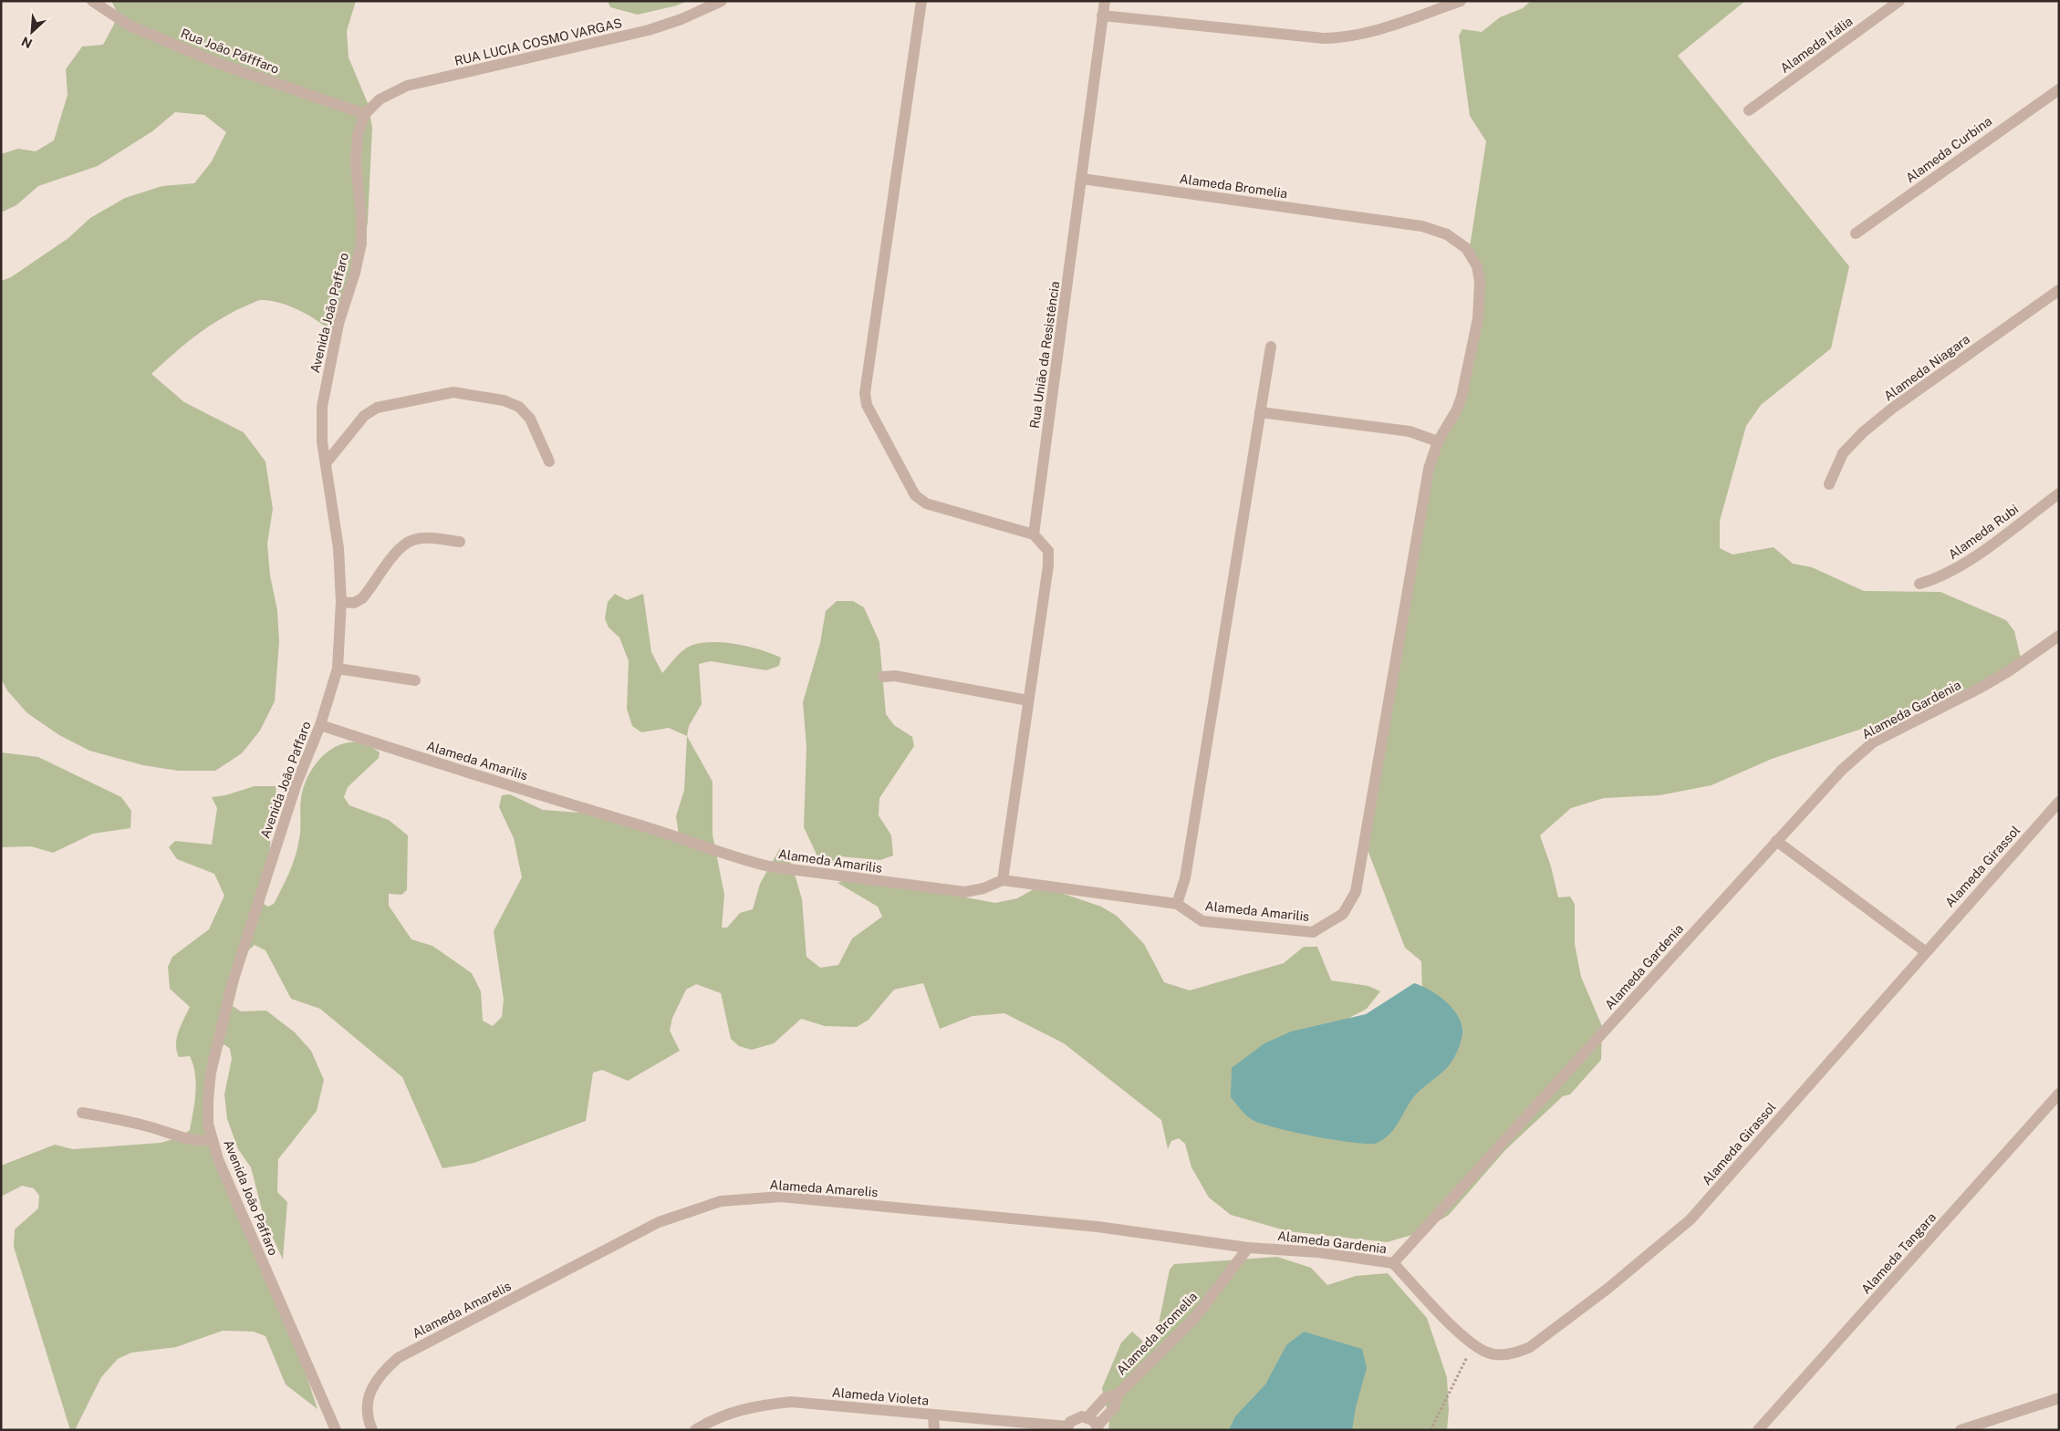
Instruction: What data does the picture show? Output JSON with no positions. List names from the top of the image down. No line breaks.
{"streets":{"street":["RUA LUCIA COSMO VARGAS","Alameda Itália","Rua João Páfffaro","Alameda Curbina","Alameda Bromelia","Avenida João Paffaro","Rua União da Resistência","Alameda Niagara","Alameda Rubi","Alameda Gardenia","Alameda Amarilis","Alameda Girassol","Alameda Amarelis","Alameda Tangara","Alameda Violeta"]},"crossings":[["RUA LUCIA COSMO VARGAS","Rua João Páfffaro"],["RUA LUCIA COSMO VARGAS","Avenida João Paffaro"],["Rua João Páfffaro","Avenida João Paffaro"],["Alameda Bromelia","Rua União da Resistência"],["Alameda Bromelia","Alameda Gardenia"],["Alameda Bromelia","Alameda Amarilis"],["Alameda Bromelia","Alameda Amarelis"],["Avenida João Paffaro","Alameda Amarilis"],["Alameda Gardenia","Alameda Girassol"],["Alameda Gardenia","Alameda Amarelis"]],"north":"bottom left"}
